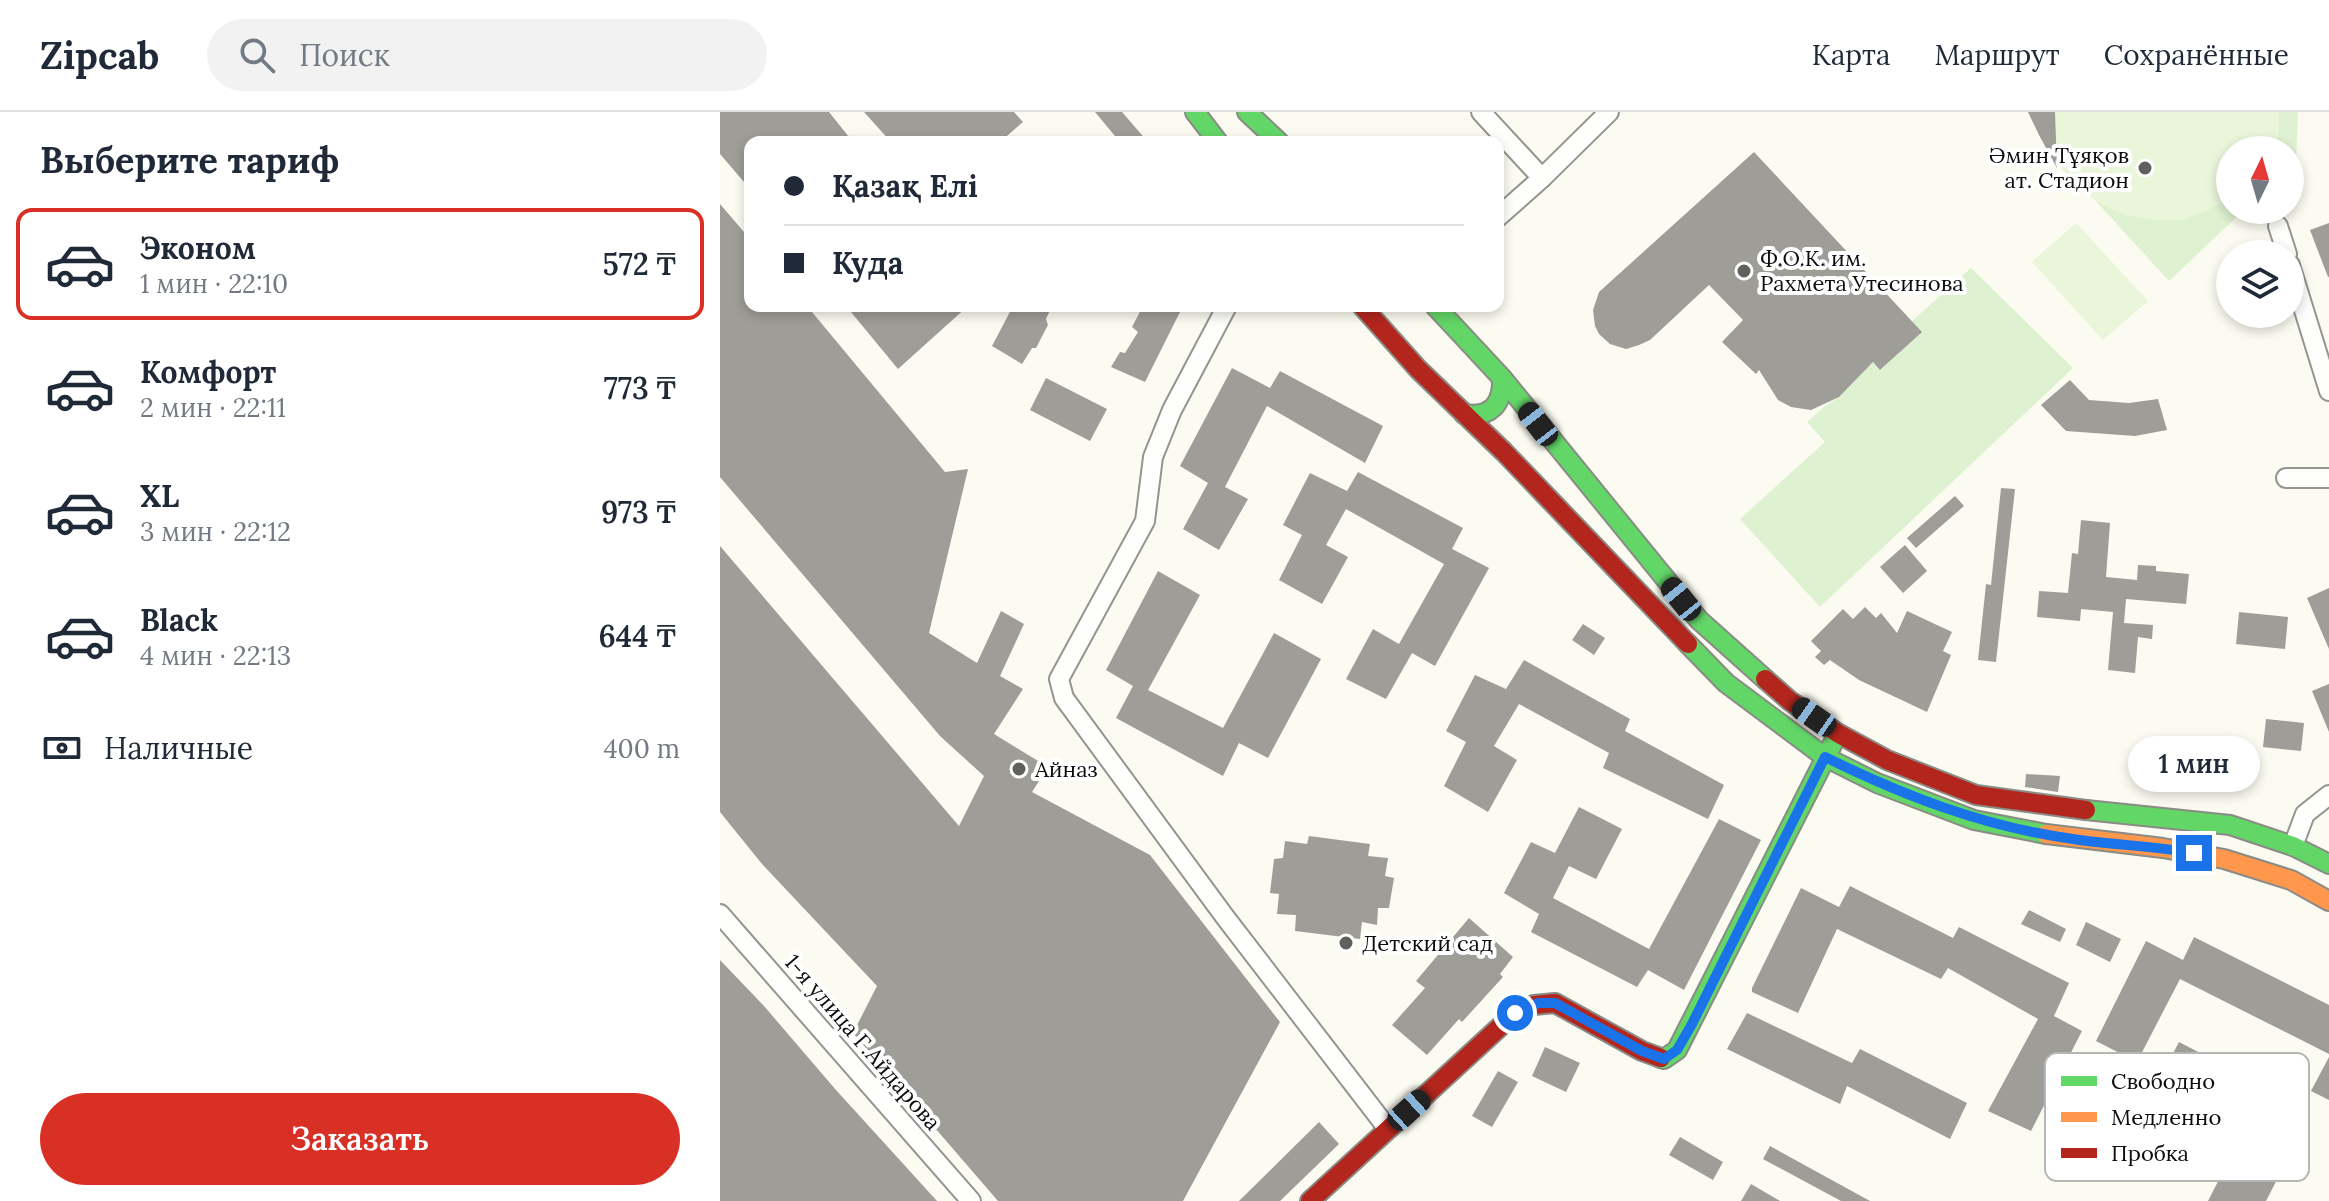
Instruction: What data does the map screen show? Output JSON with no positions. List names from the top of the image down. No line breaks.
{"streets":{"street":["1-я улица Г.Айдарова"]},"places":["Әмин Тұяқов ат. Стадион","Ф.О.К. им. Рахмета Утесинова","Айназ","Детский сад"],"legend":["Свободно","Медленно","Пробка"],"north":"top","page":{"header":"Zipcab","search":"Поиск","nav":["Карта","Маршрут","Сохранённые"],"heading":"Выберите тариф","banner":["Қазақ Елі","Куда"],"list":[{"name":"Эконом","note":"1 мин · 22:10","value":"572 ₸"},{"name":"Комфорт","note":"2 мин · 22:11","value":"773 ₸"},{"name":"XL","note":"3 мин · 22:12","value":"973 ₸"},{"name":"Black","note":"4 мин · 22:13","value":"644 ₸"}],"pay":["Наличные","400 m"],"bubble":"1 мин","buttons":"Заказать"}}
